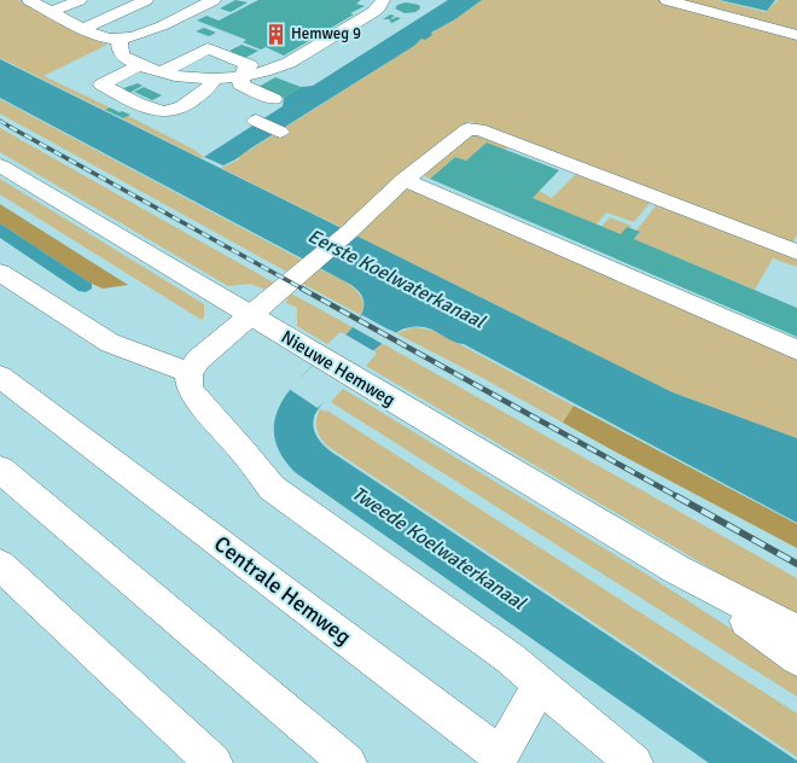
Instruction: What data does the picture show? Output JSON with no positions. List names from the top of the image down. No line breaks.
{"streets":{"main road":["Nieuwe Hemweg","Centrale Hemweg"]},"water":["Eerste Koelwaterkanaal","Tweede Koelwaterkanaal"],"places":{"building":["Hemweg 9"]}}
